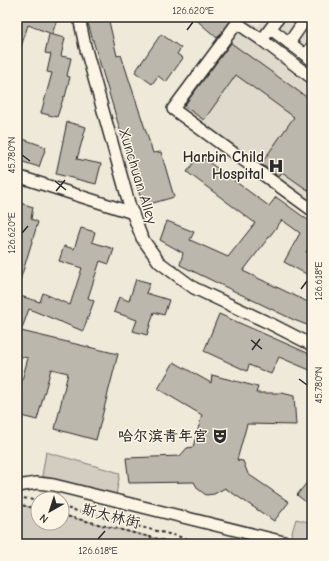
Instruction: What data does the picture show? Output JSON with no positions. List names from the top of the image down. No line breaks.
{"streets":{"street":["Xunchuan Alley"],"path":["斯大林街"]},"places":{"hospital":["Harbin Child Hospital"],"theatre":["哈尔滨青年宫"]},"north":"bottom left","coordinates":["126.620°E","45.780°N","126.618°E"]}
